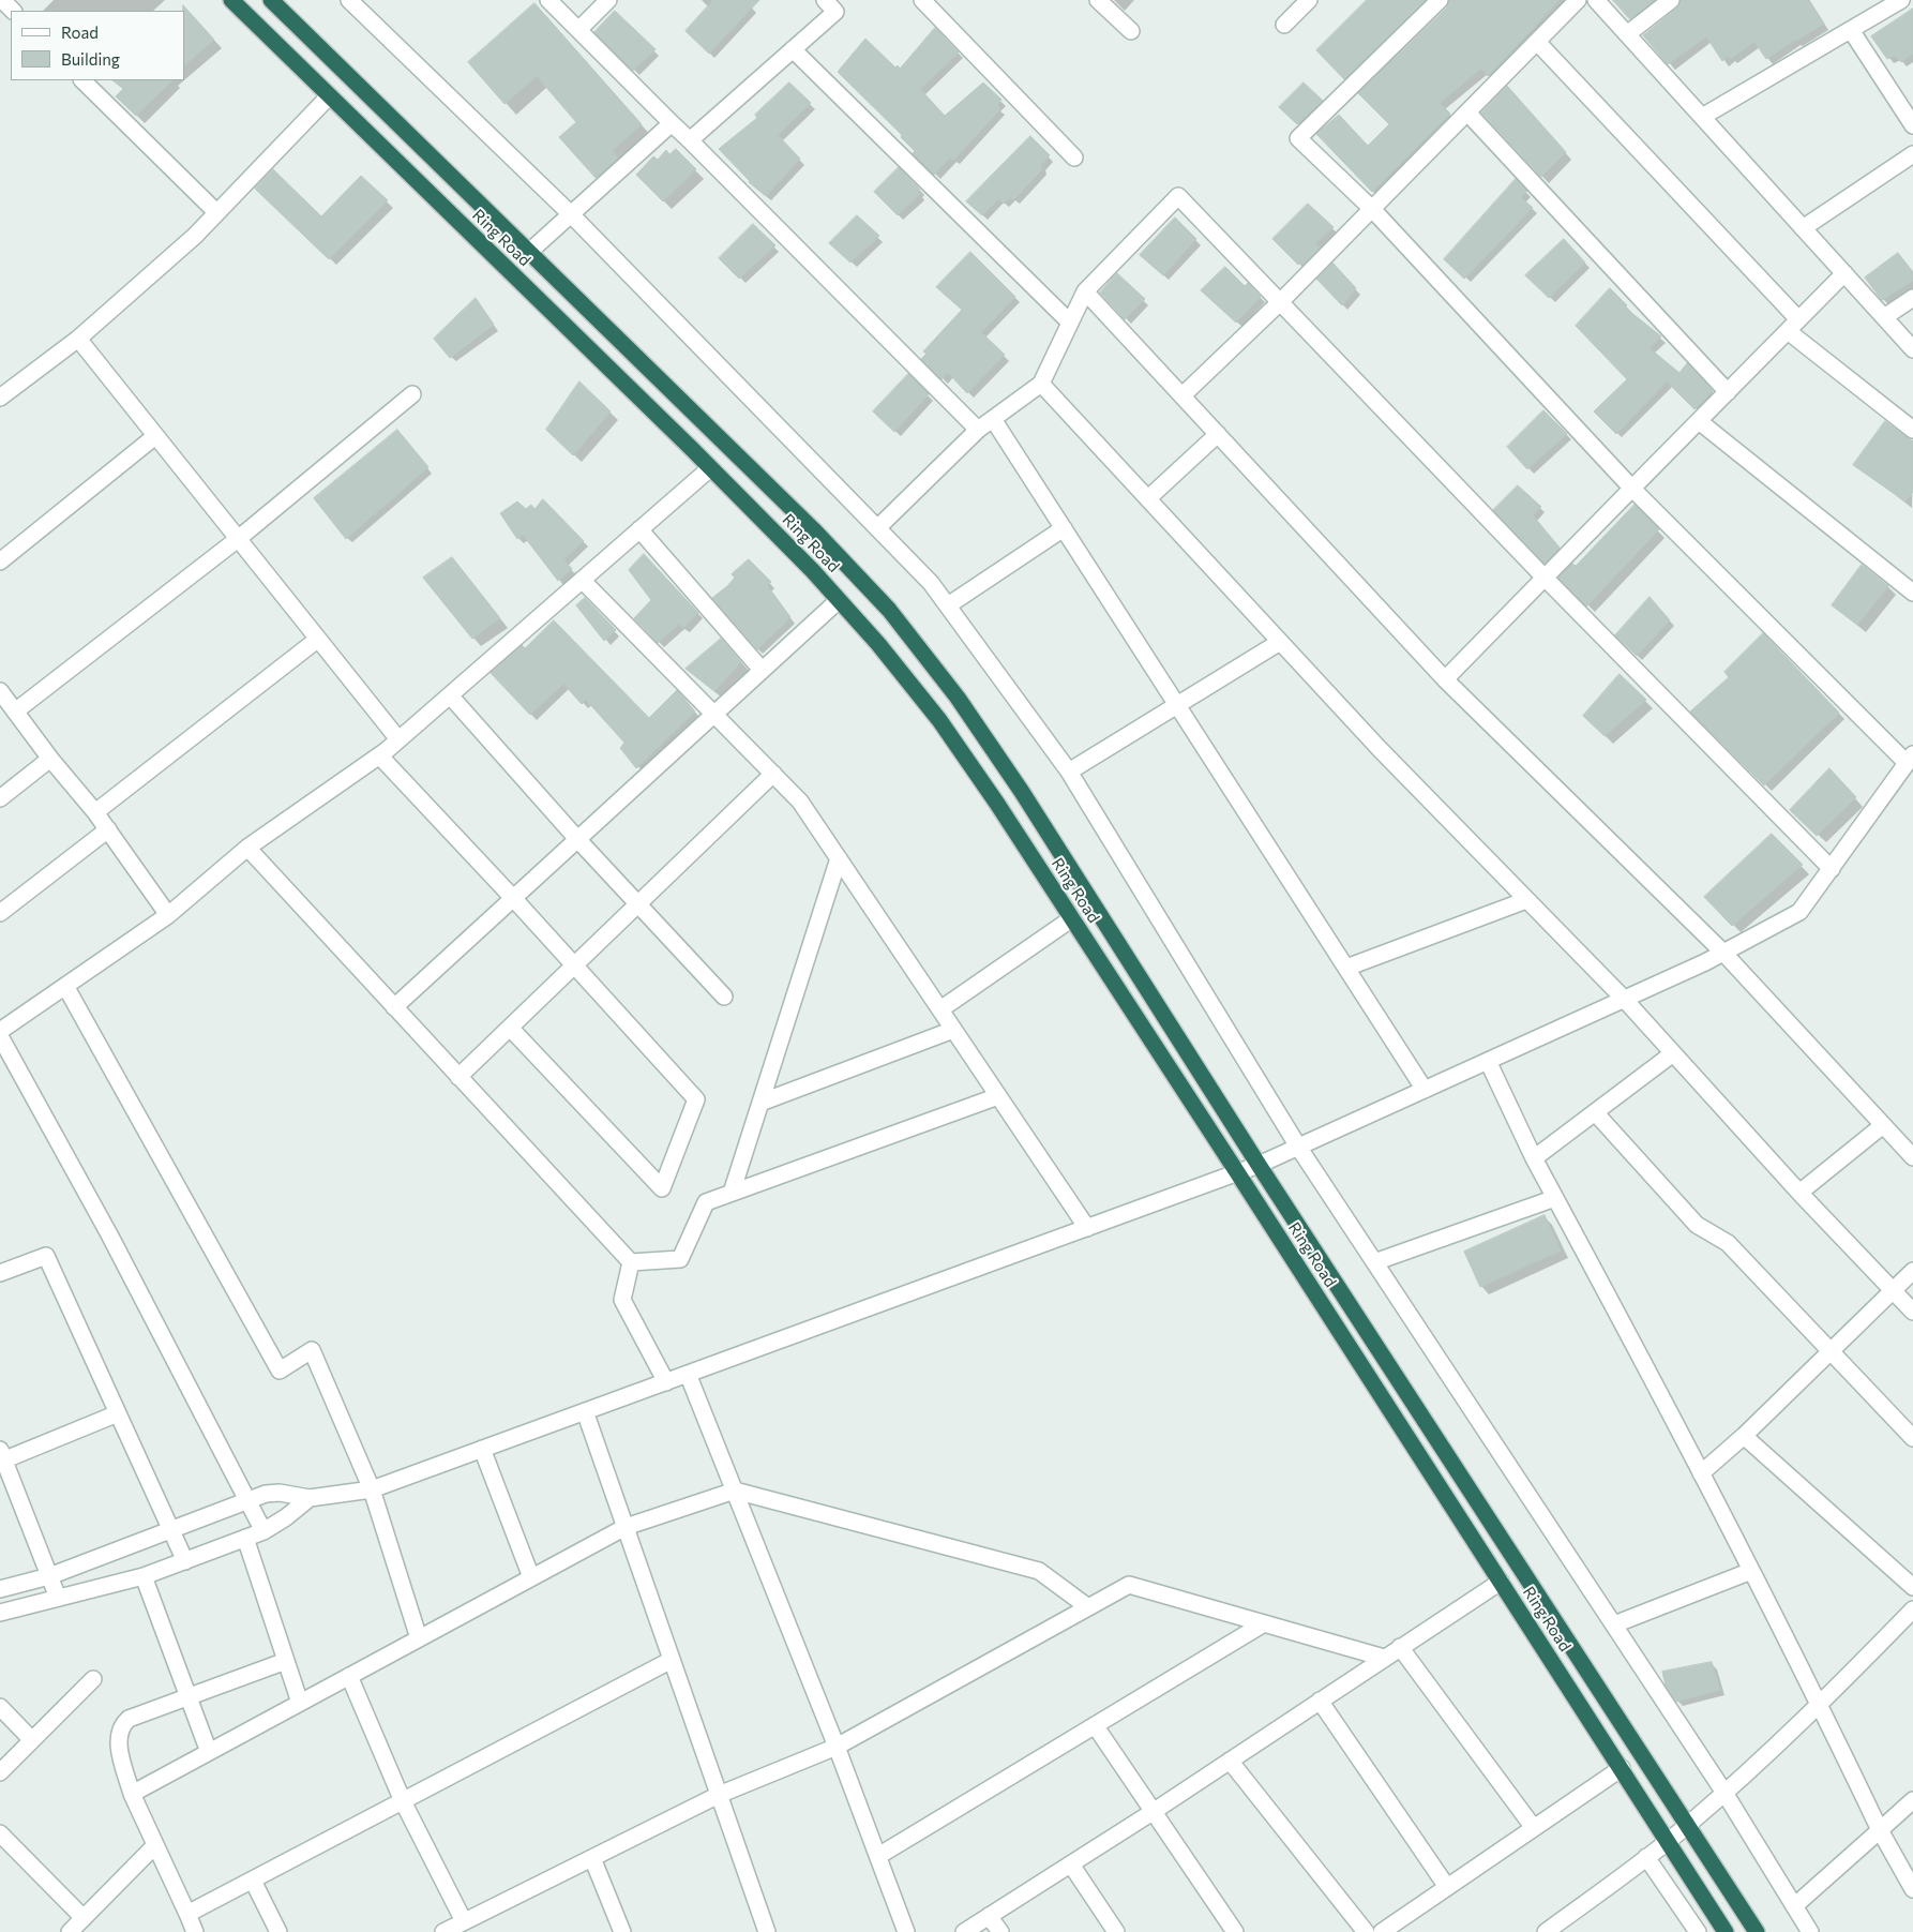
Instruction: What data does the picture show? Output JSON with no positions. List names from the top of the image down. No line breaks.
{"streets":{"highway":["Ring Road"]},"legend":["Road","Building"]}
